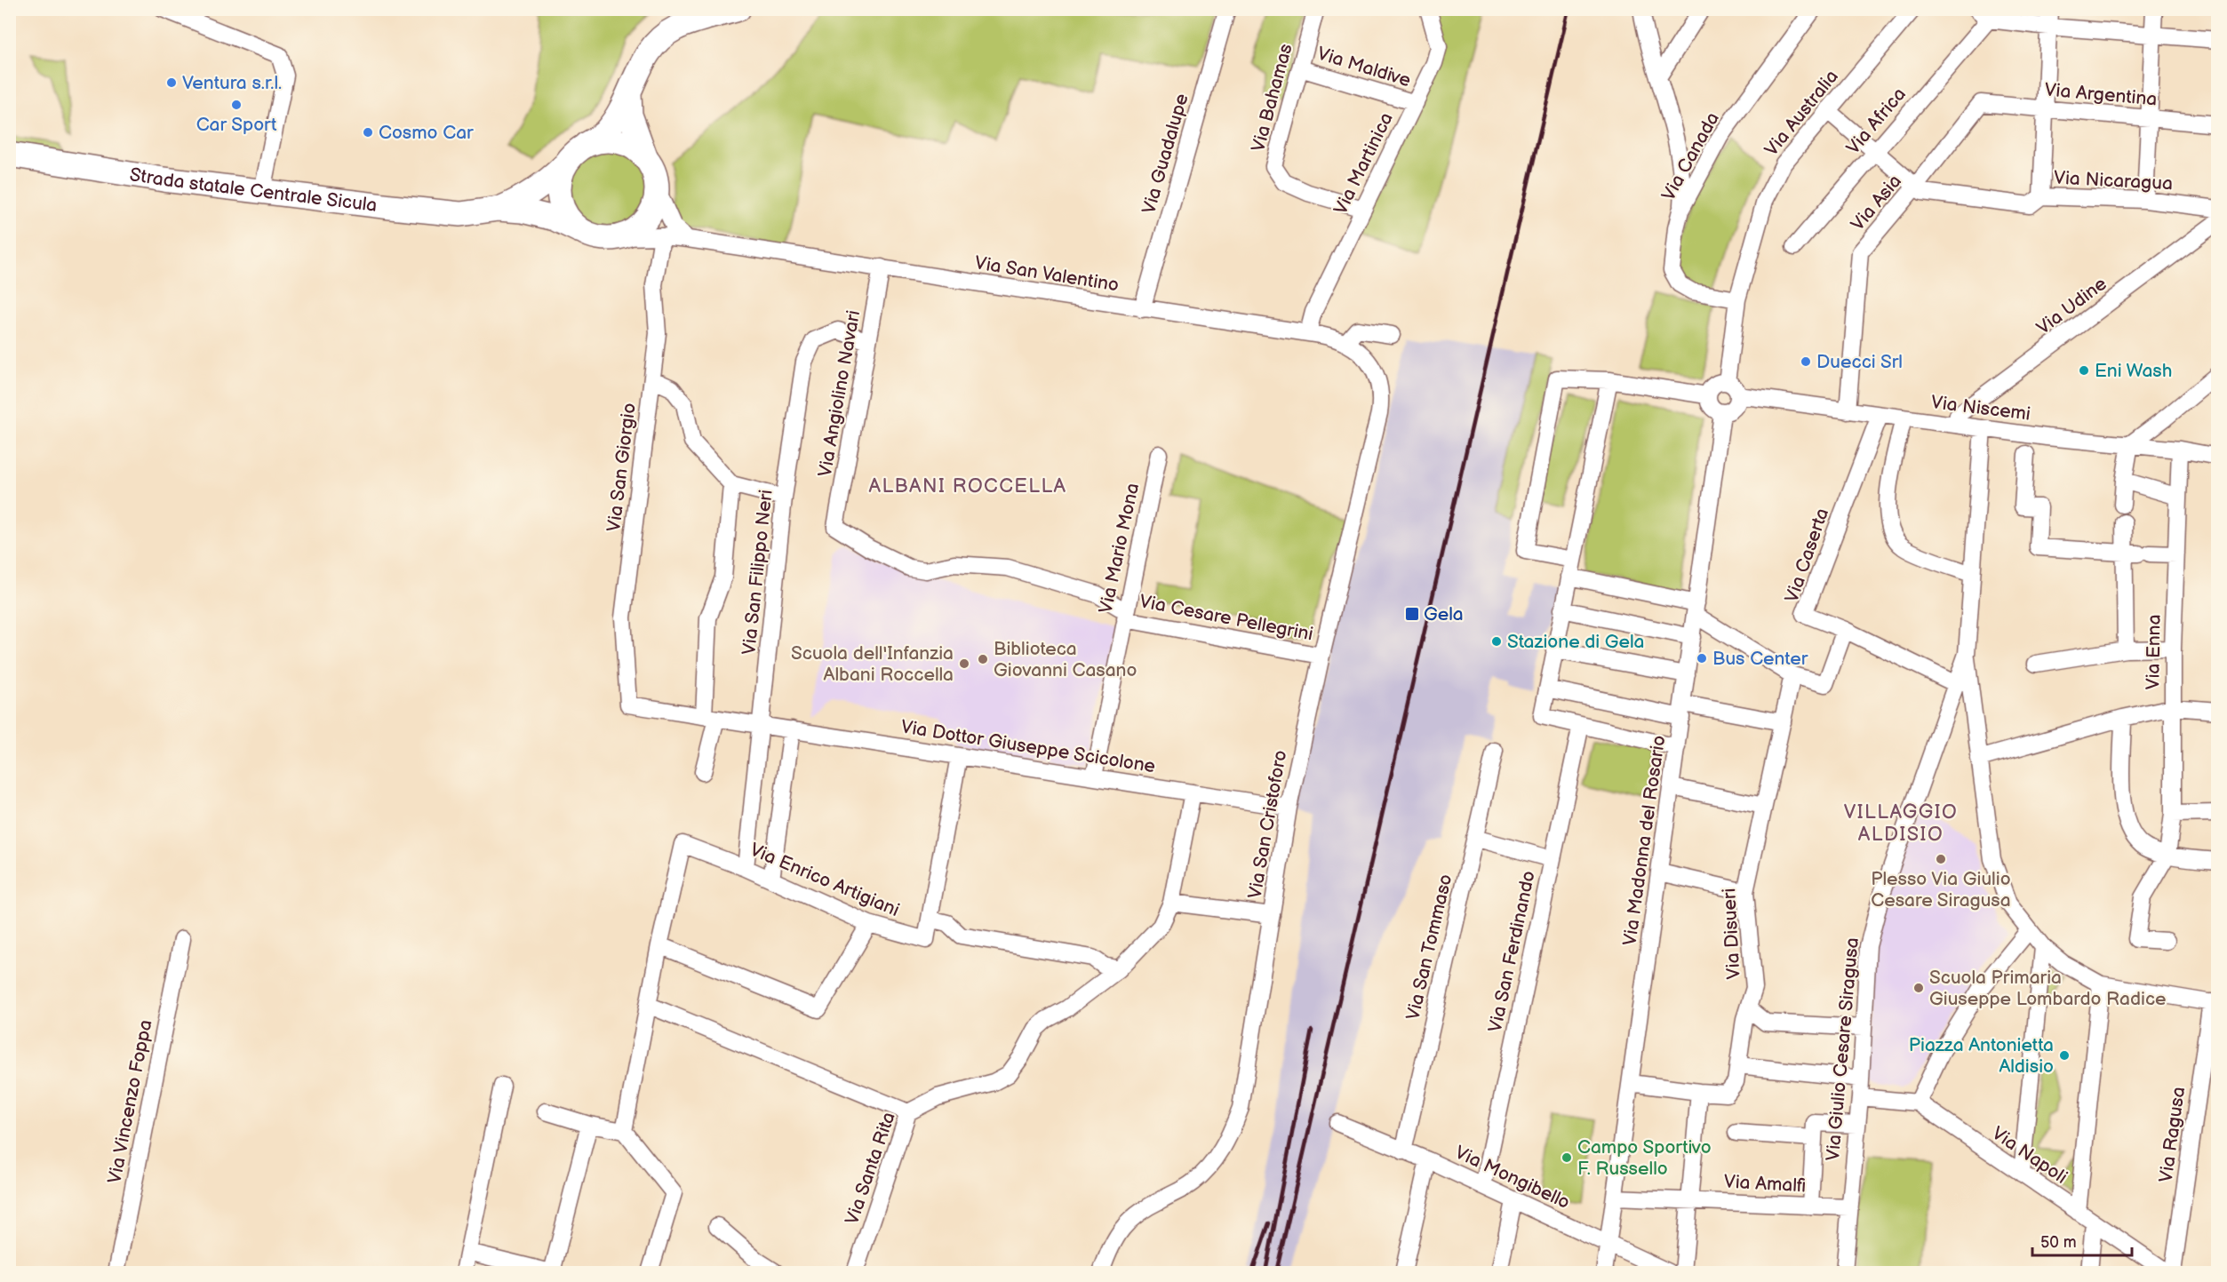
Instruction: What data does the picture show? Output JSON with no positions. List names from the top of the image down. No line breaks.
{"streets":{"main road":["Strada statale Centrale Sicula"],"street":["Via Maldive","Via Argentina","Via Bahamas","Via Australia","Via Africa","Via Guadalupe","Via Canada","Via Martinica","Via Nicaragua","Via Asia","Via San Valentino","Via Udine","Via Angiolino Navari","Via Niscemi","Via San Giorgio","Via Mario Mona","Via Caserta","Via San Filippo Neri","Via Cesare Pellegrini","Via Enna","Via Dottor Giuseppe Scicolone","Via San Cristoforo","Via Madonna del Rosario","Via Enrico Artigiani","Via Disueri","Via San Tommaso","Via San Ferdinando","Via Giulio Cesare Siragusa","Via Vincenzo Foppa","Via Ragusa","Via Napoli","Via Santa Rita","Via Mongibello","Via Amalfi"]},"crossings":[["Via Maldive","Via Bahamas"],["Via Maldive","Via Martinica"],["Via Argentina","Via Asia"],["Via Bahamas","Via Martinica"],["Via Australia","Via Canada"],["Via Australia","Via Niscemi"],["Via Australia","Via Madonna del Rosario"],["Via Guadalupe","Via San Valentino"],["Via Martinica","Via San Valentino"],["Via Nicaragua","Via Asia"],["Strada statale Centrale Sicula","Via San Valentino"],["Via Asia","Via Niscemi"],["Via San Valentino","Via Angiolino Navari"],["Via San Valentino","Via San Giorgio"],["Via San Valentino","Via San Cristoforo"],["Via Udine","Via Niscemi"],["Via Angiolino Navari","Via San Filippo Neri"],["Via Angiolino Navari","Via Cesare Pellegrini"],["Via Niscemi","Via Caserta"],["Via Niscemi","Via Enna"],["Via Niscemi","Via Madonna del Rosario"],["Via Niscemi","Via Giulio Cesare Siragusa"],["Via San Giorgio","Via Dottor Giuseppe Scicolone"],["Via Mario Mona","Via Cesare Pellegrini"],["Via Mario Mona","Via Dottor Giuseppe Scicolone"],["Via Caserta","Via Giulio Cesare Siragusa"],["Via San Filippo Neri","Via Dottor Giuseppe Scicolone"],["Via San Filippo Neri","Via Enrico Artigiani"],["Via Cesare Pellegrini","Via San Cristoforo"],["Via Dottor Giuseppe Scicolone","Via San Cristoforo"],["Via Dottor Giuseppe Scicolone","Via Santa Rita"],["Via Madonna del Rosario","Via Disueri"],["Via Madonna del Rosario","Via Mongibello"],["Via Madonna del Rosario","Via Amalfi"],["Via San Tommaso","Via Mongibello"],["Via San Ferdinando","Via Mongibello"],["Via Giulio Cesare Siragusa","Via Napoli"],["Via Giulio Cesare Siragusa","Via Amalfi"]],"districts":["ALBANI ROCCELLA","VILLAGGIO ALDISIO"],"places":{"other":["Ventura s.r.l.","Car Sport","Cosmo Car","Duecci Srl","Eni Wash","Stazione di Gela","Bus Center","Biblioteca Giovanni Casano","Scuola dell'Infanzia Albani Roccella","Plesso Via Giulio Cesare Siragusa","Scuola Primaria Giuseppe Lombardo Radice","Piazza Antonietta Aldisio","Campo Sportivo F. Russello"],"transit":["Gela"]},"scale_bar":"50 m"}
